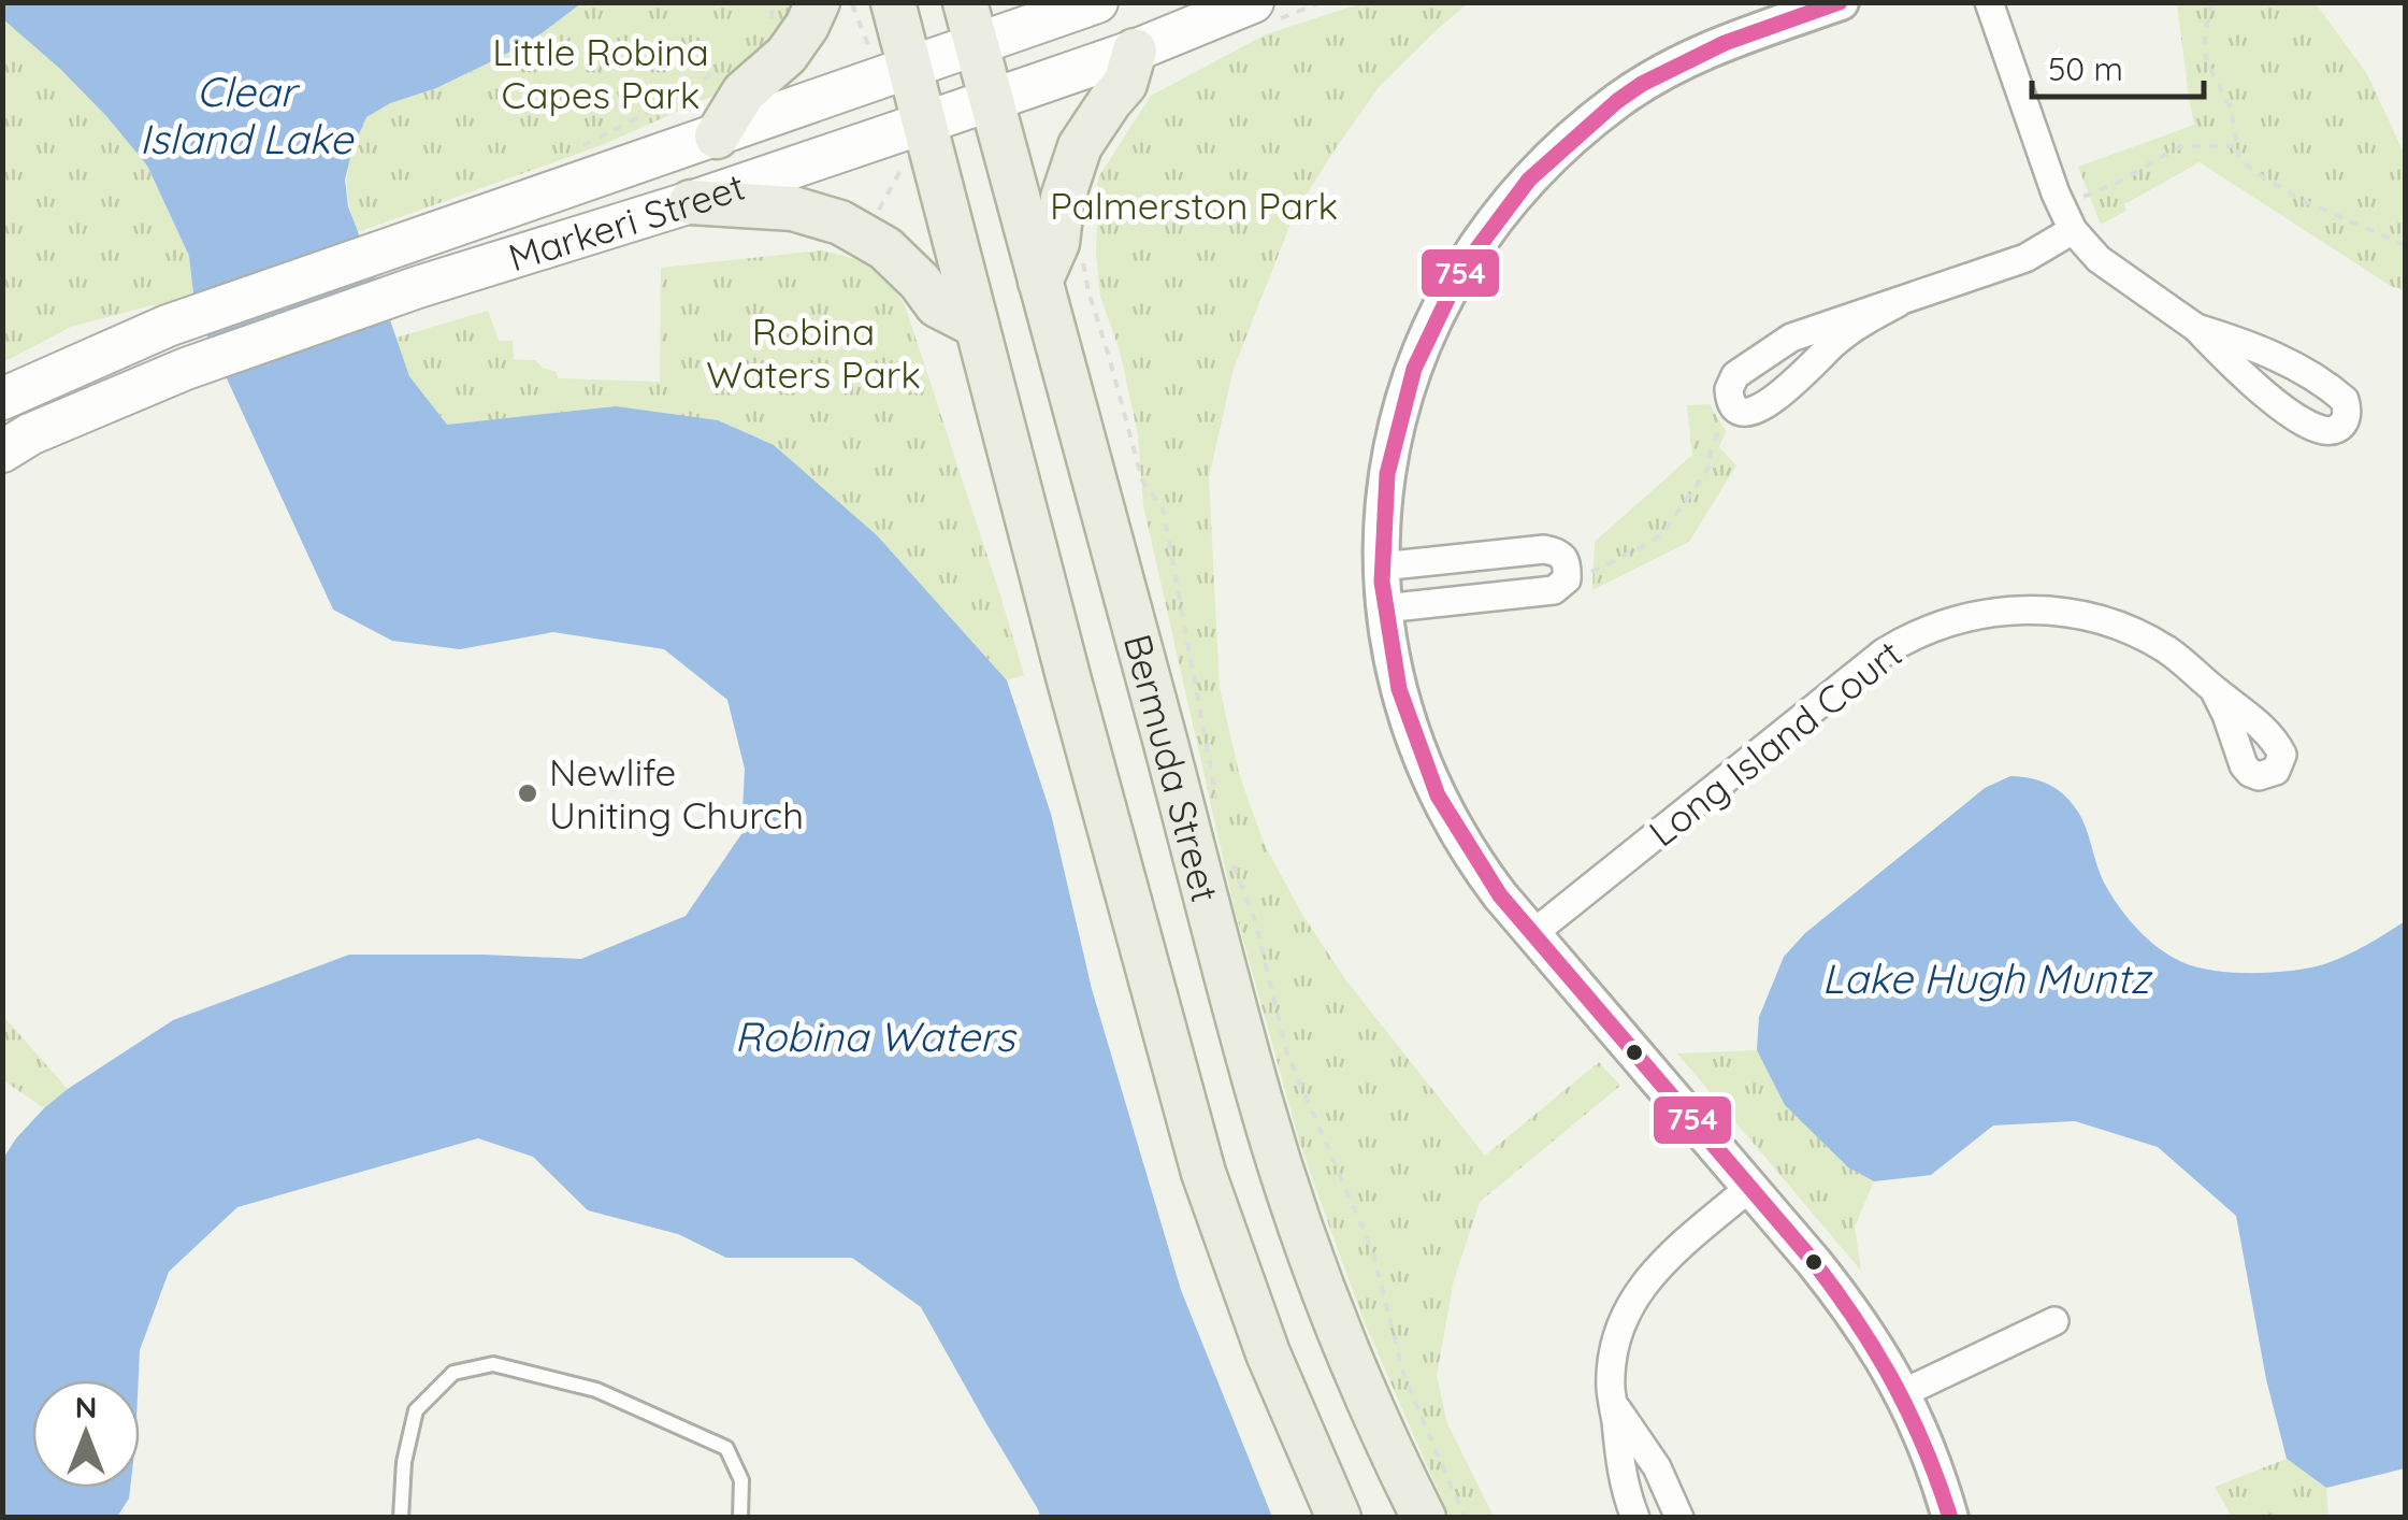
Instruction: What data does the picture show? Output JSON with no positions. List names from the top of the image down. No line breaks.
{"streets":{"main road":["Markeri Street","Bermuda Street"],"street":["Long Island Court"]},"crossings":[["Markeri Street","Bermuda Street"]],"water":["Clear Island Lake","Lake Hugh Muntz","Robina Waters"],"parks":["Little Robina Capes Park","Palmerston Park","Robina Waters Park"],"places":["Newlife Uniting Church"],"lines":["transit line 754"],"scale_bar":"50 m","north":"top"}
